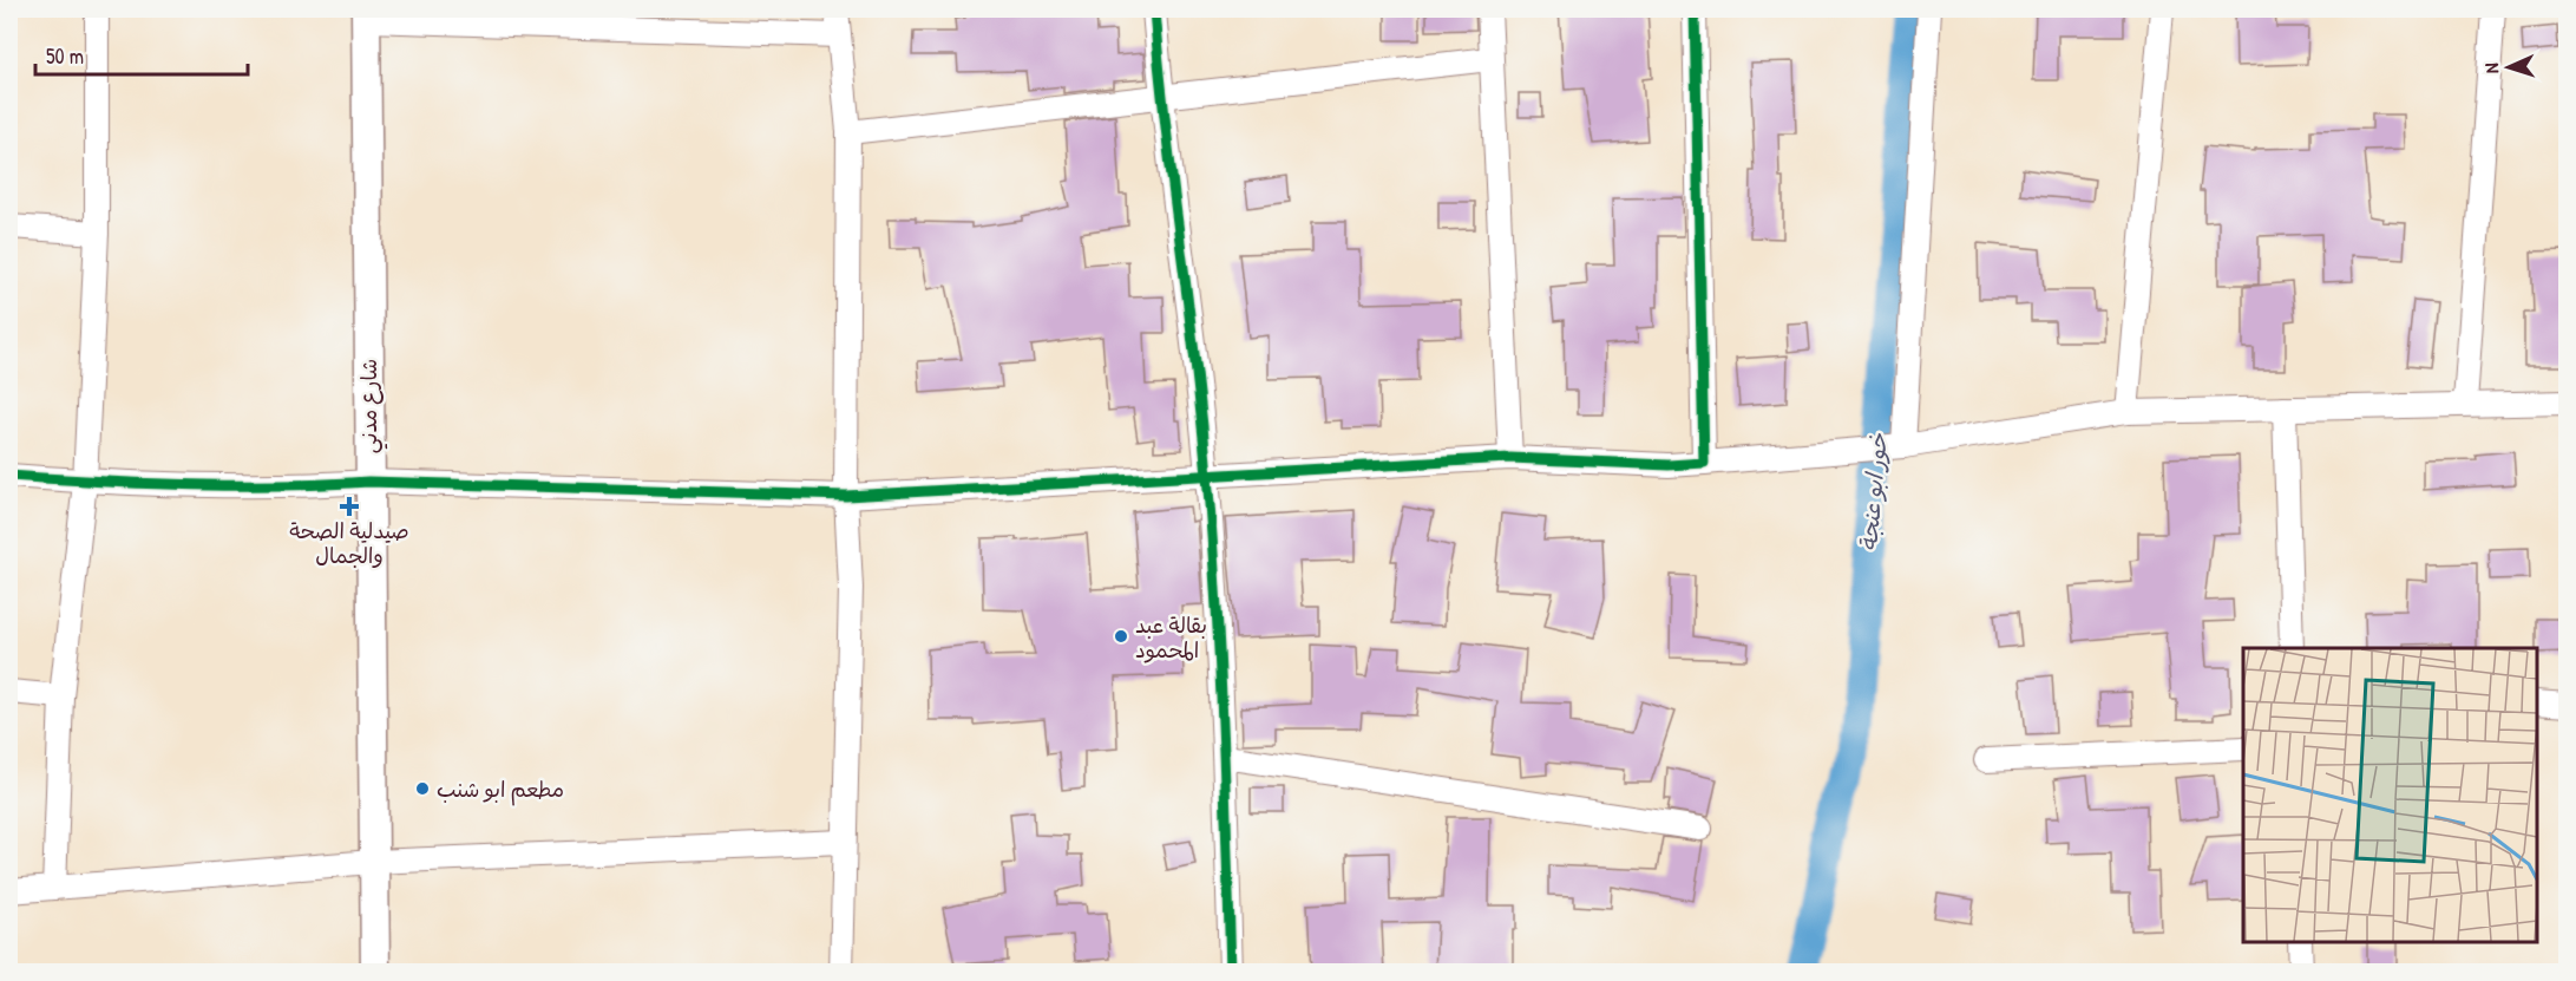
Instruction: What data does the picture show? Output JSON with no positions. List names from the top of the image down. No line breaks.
{"streets":{"street":["شارع مدني"]},"water":["خور ابو عنجة"],"places":{"health":["صيدلية الصحة والجمال"],"other":["بقالة عبد المحمود","مطعم ابو شنب"]},"scale_bar":"50 m","north":"left"}
